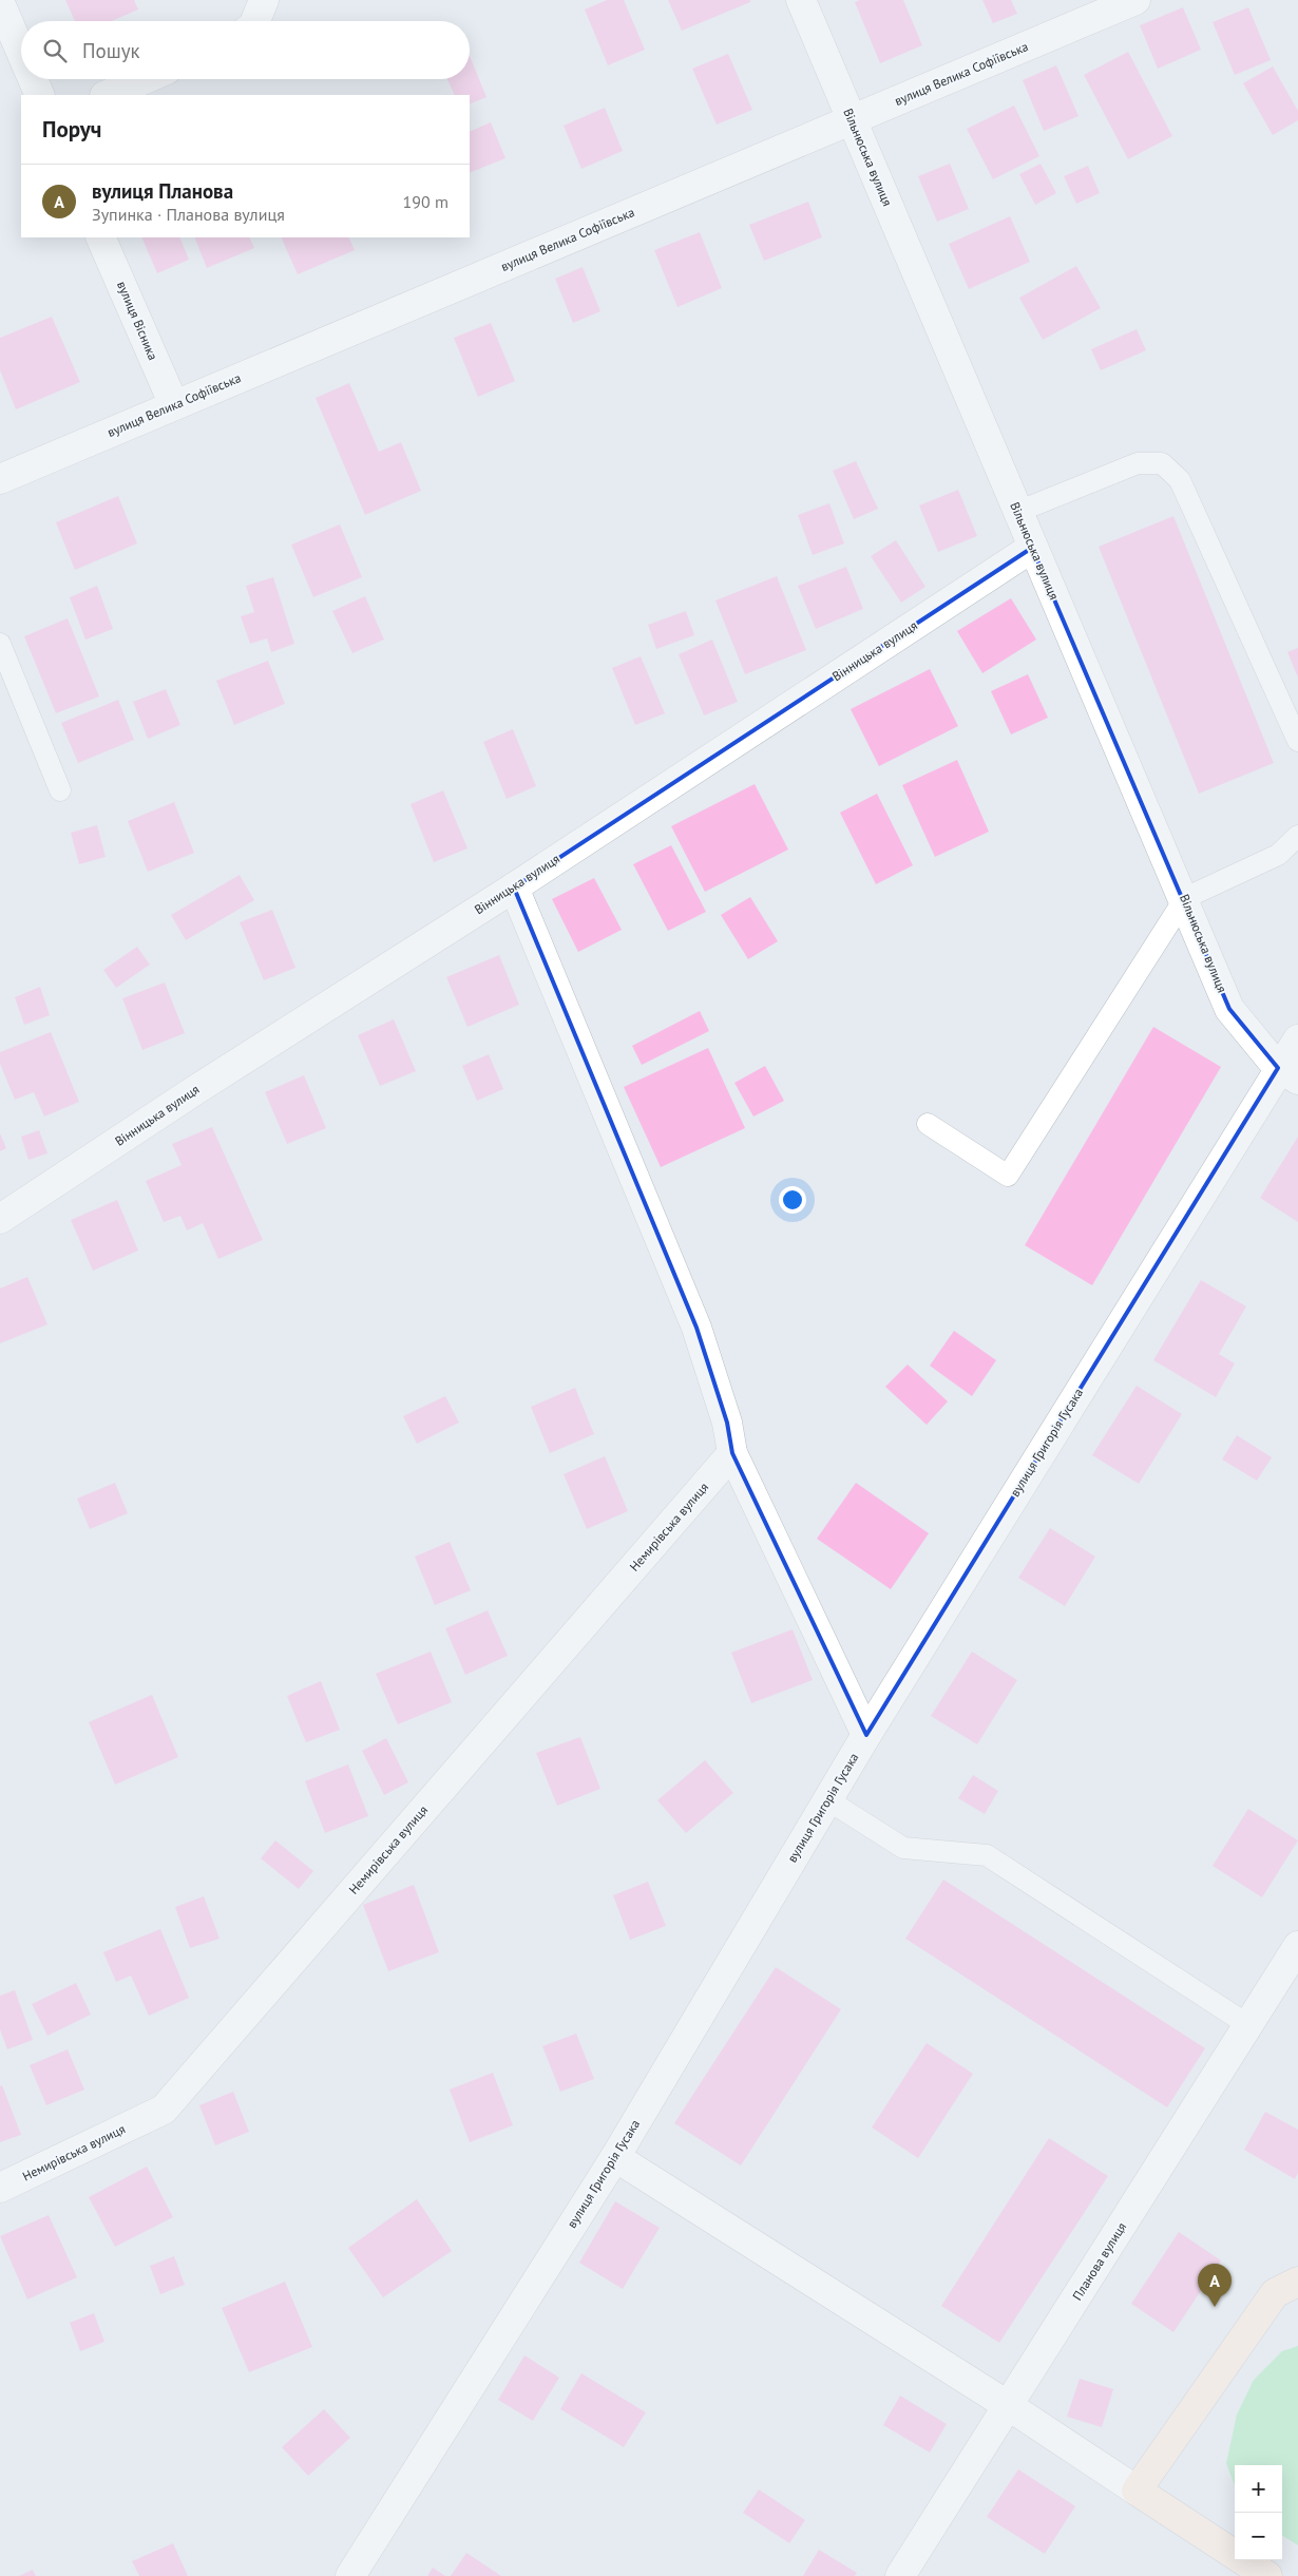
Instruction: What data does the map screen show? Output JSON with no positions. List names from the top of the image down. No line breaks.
{"streets":{"street":["вулиця Велика Софіївська","Вільнюська вулиця","вулиця Вісника","Вінницька вулиця","вулиця Григорія Гусака","Немирівська вулиця","Планова вулиця"]},"crossings":[["вулиця Велика Софіївська","Вільнюська вулиця"],["вулиця Велика Софіївська","вулиця Вісника"],["Вільнюська вулиця","Вінницька вулиця"],["Вільнюська вулиця","вулиця Григорія Гусака"]],"page":{"search":"Пошук","heading":"Поруч","list":[{"mark":"A","name":"вулиця Планова","note":"Зупинка · Планова вулиця","value":"190 m"}],"pins":"A","map_buttons":["+","−"]}}
